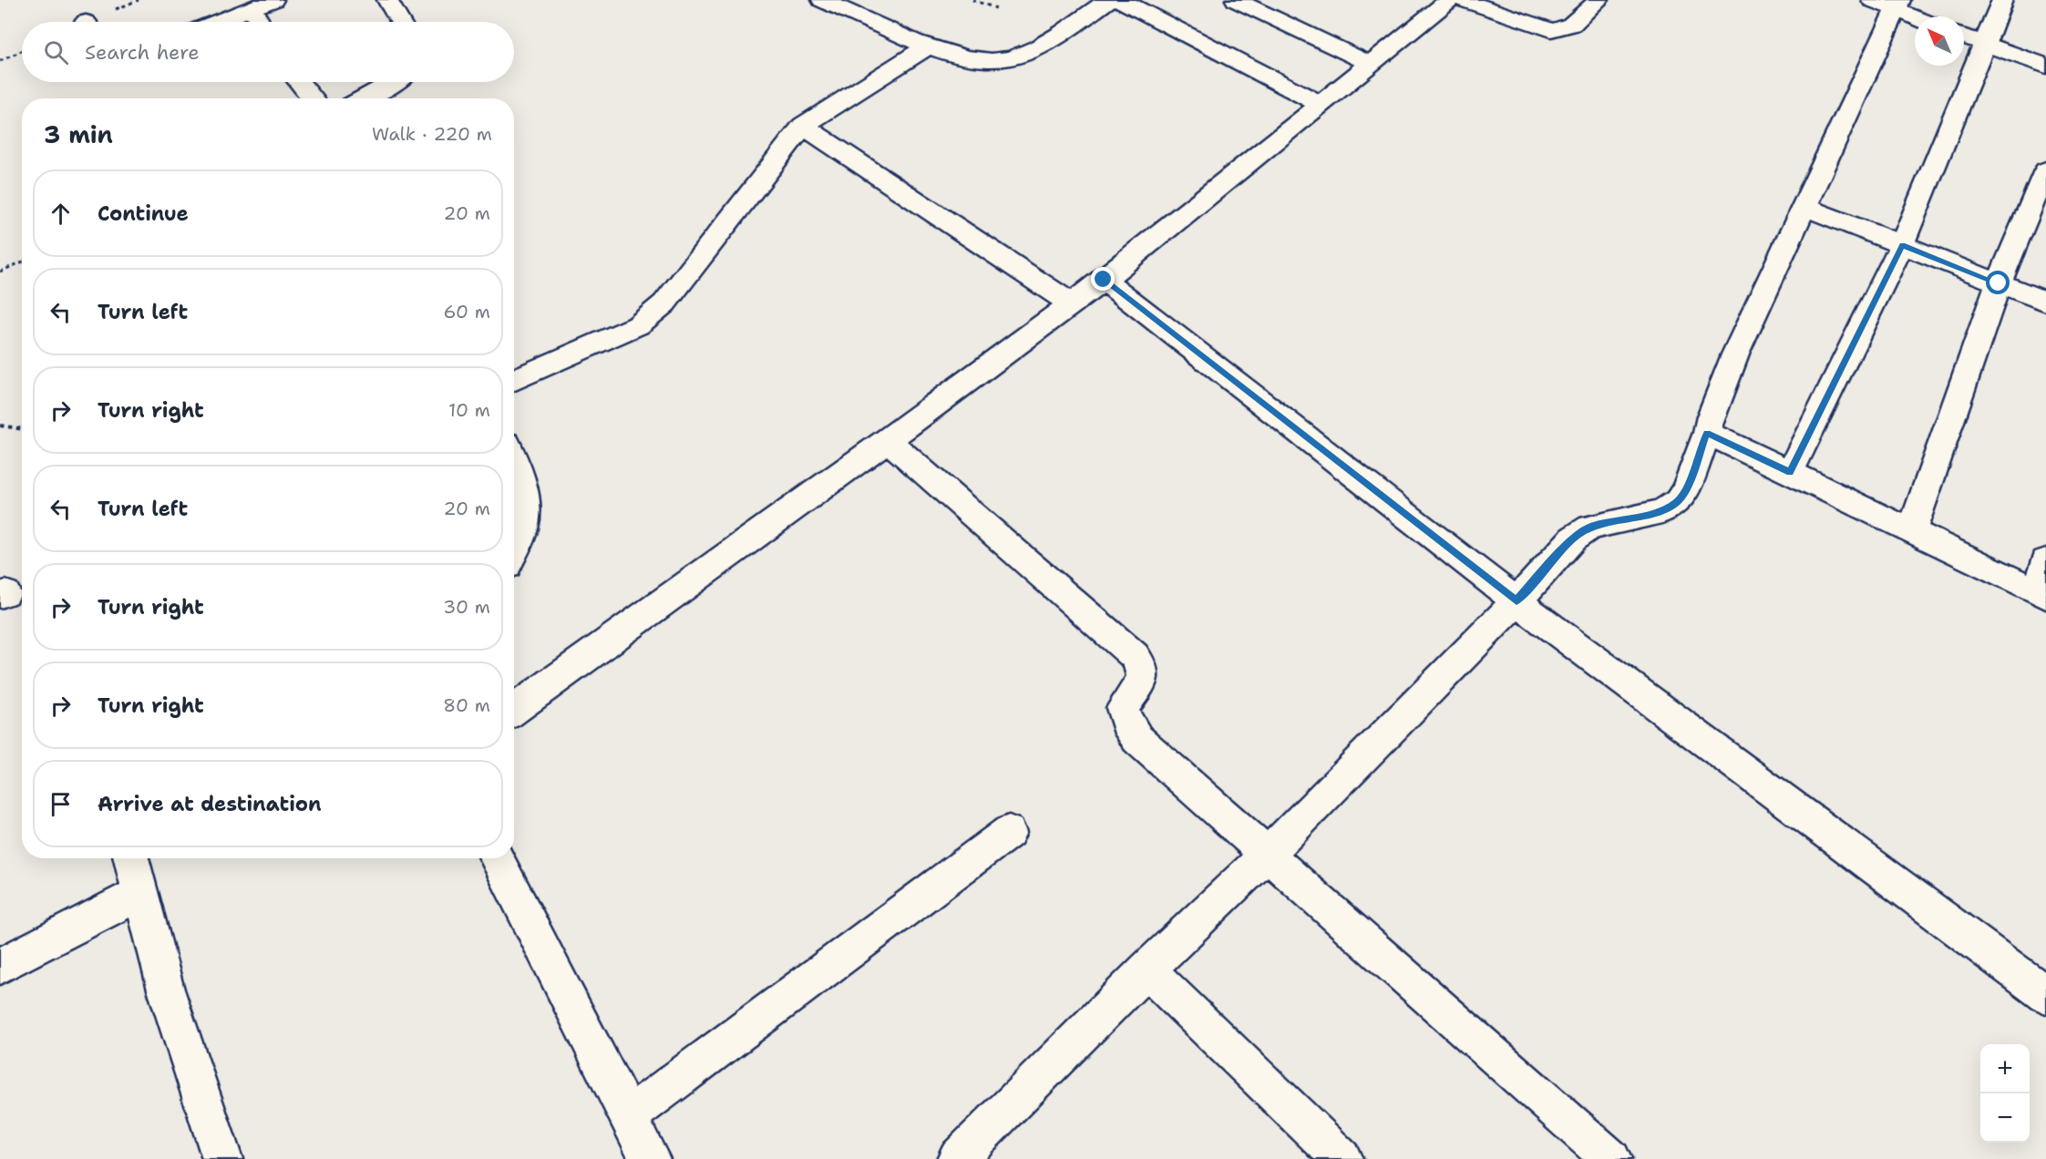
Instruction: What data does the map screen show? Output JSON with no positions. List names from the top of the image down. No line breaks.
{"north":"top left","page":{"search":"Search here","heading":["3 min","Walk · 220 m"],"list":[["Continue","20 m"],["Turn left","60 m"],["Turn right","10 m"],["Turn left","20 m"],["Turn right","30 m"],["Turn right","80 m"],"Arrive at destination"],"map_buttons":["+","−"]}}
